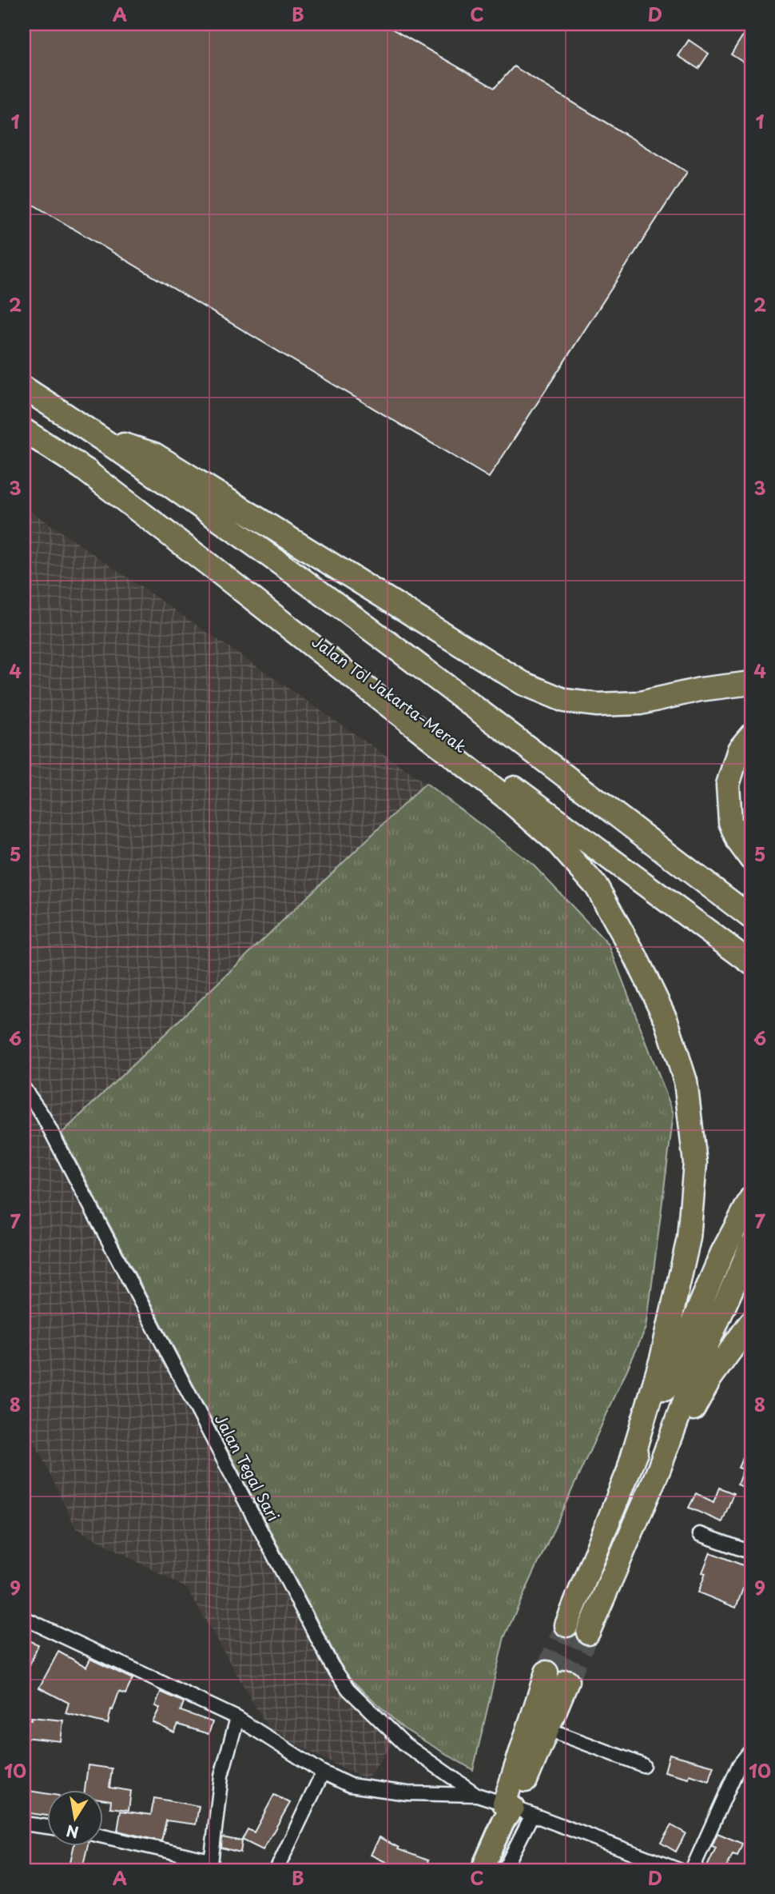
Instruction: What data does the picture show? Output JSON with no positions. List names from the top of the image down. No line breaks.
{"streets":{"highway":["Jalan Tol Jakarta–Merak"],"street":["Jalan Tegal Sari"]},"north":"bottom","grid":{"columns":["A","B","C","D"],"rows":["1","2","3","4","5","6","7","8","9","10"]}}
